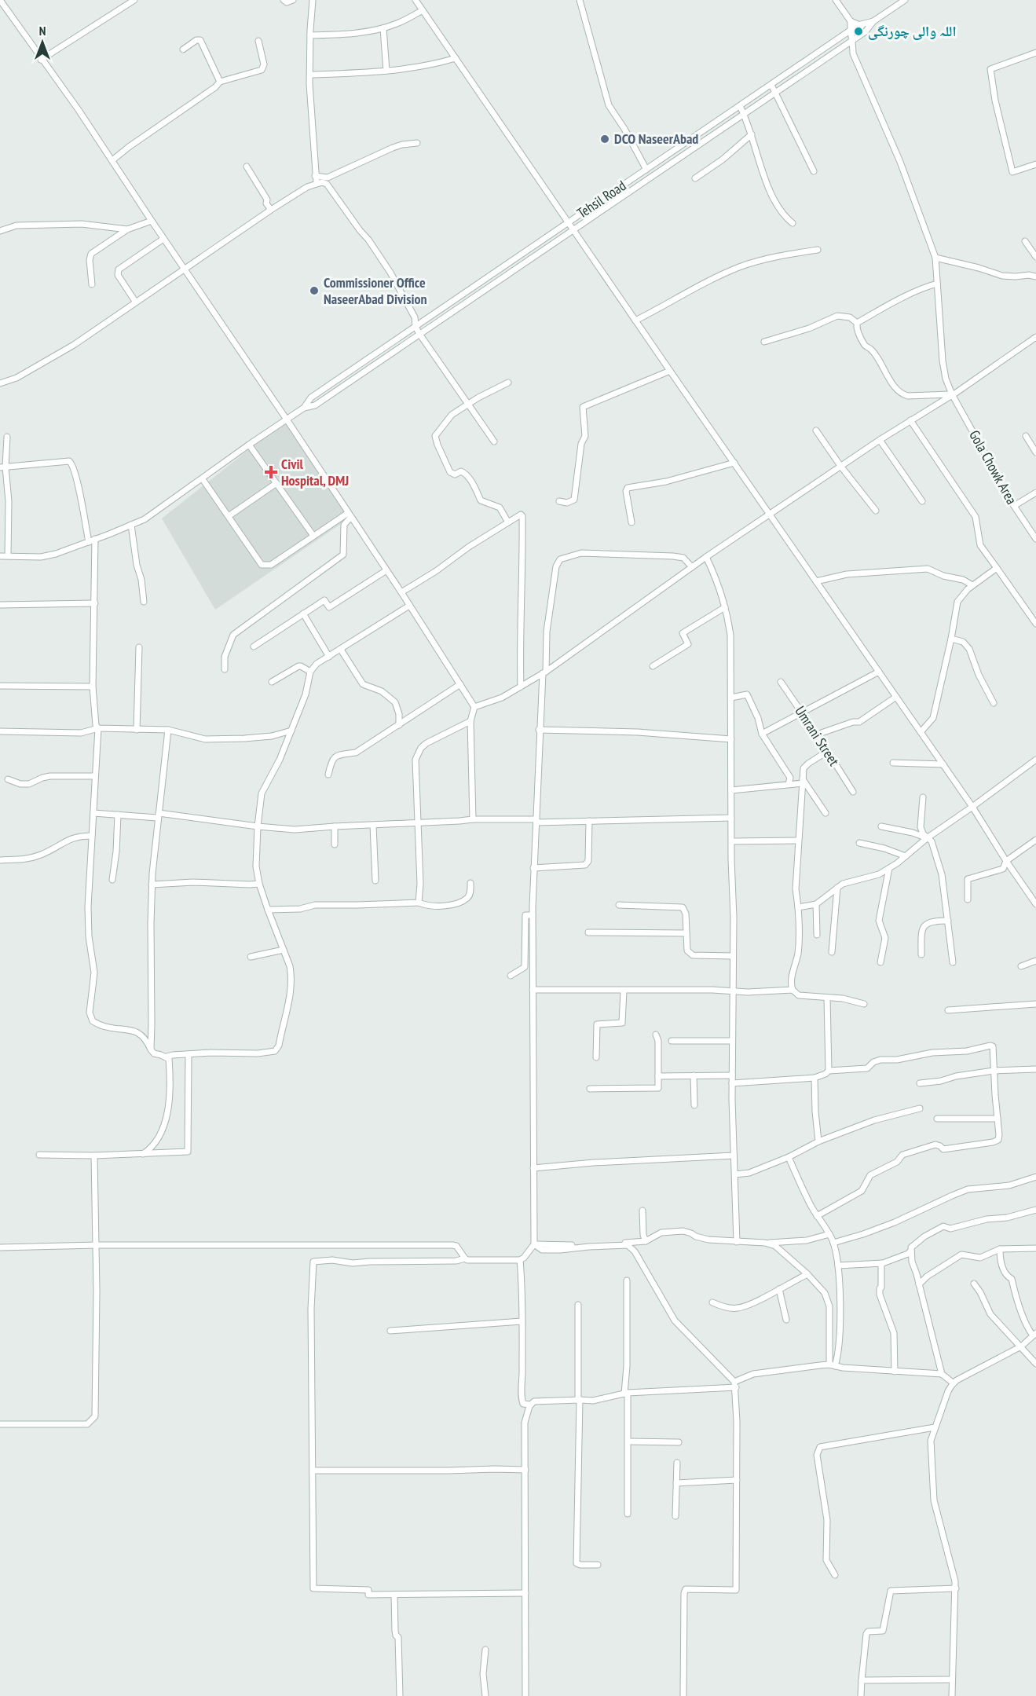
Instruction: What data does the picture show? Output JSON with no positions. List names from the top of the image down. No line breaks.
{"streets":{"street":["Tehsil Road","Gola Chowk Area","Umrani Street"]},"crossings":[["Tehsil Road","Gola Chowk Area"]],"places":{"other":["اللہ والی چورنگی","DCO NaseerAbad","Commissioner Office NaseerAbad Division"],"health":["Civil Hospital, DMJ"]},"north":"top"}
